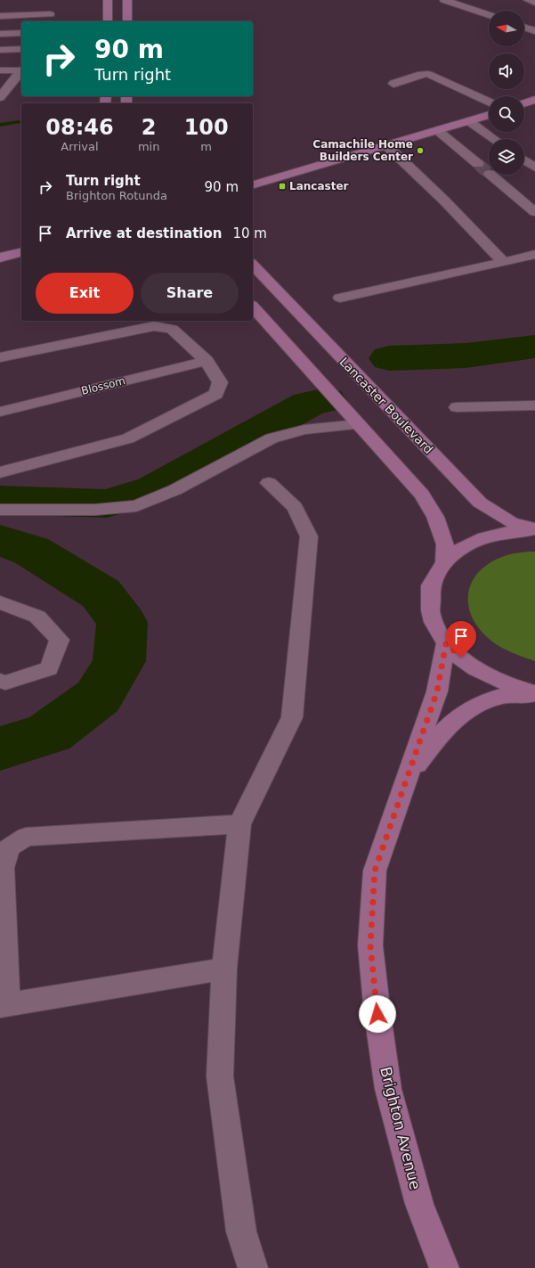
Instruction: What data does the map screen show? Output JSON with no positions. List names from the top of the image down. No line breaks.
{"streets":{"main road":["Lancaster Boulevard","Brighton Avenue"],"street":["Blossom"]},"places":{"other":["Camachile Home Builders Center"],"transit":["Lancaster"]},"north":"left","page":{"turn":["90 m","Turn right"],"eta":["08:46","Arrival","2","min","100","m"],"list":[{"name":"Turn right","note":"Brighton Rotunda","value":"90 m"},{"name":"Arrive at destination","value":"10 m"}],"buttons":["Exit","Share"]}}
